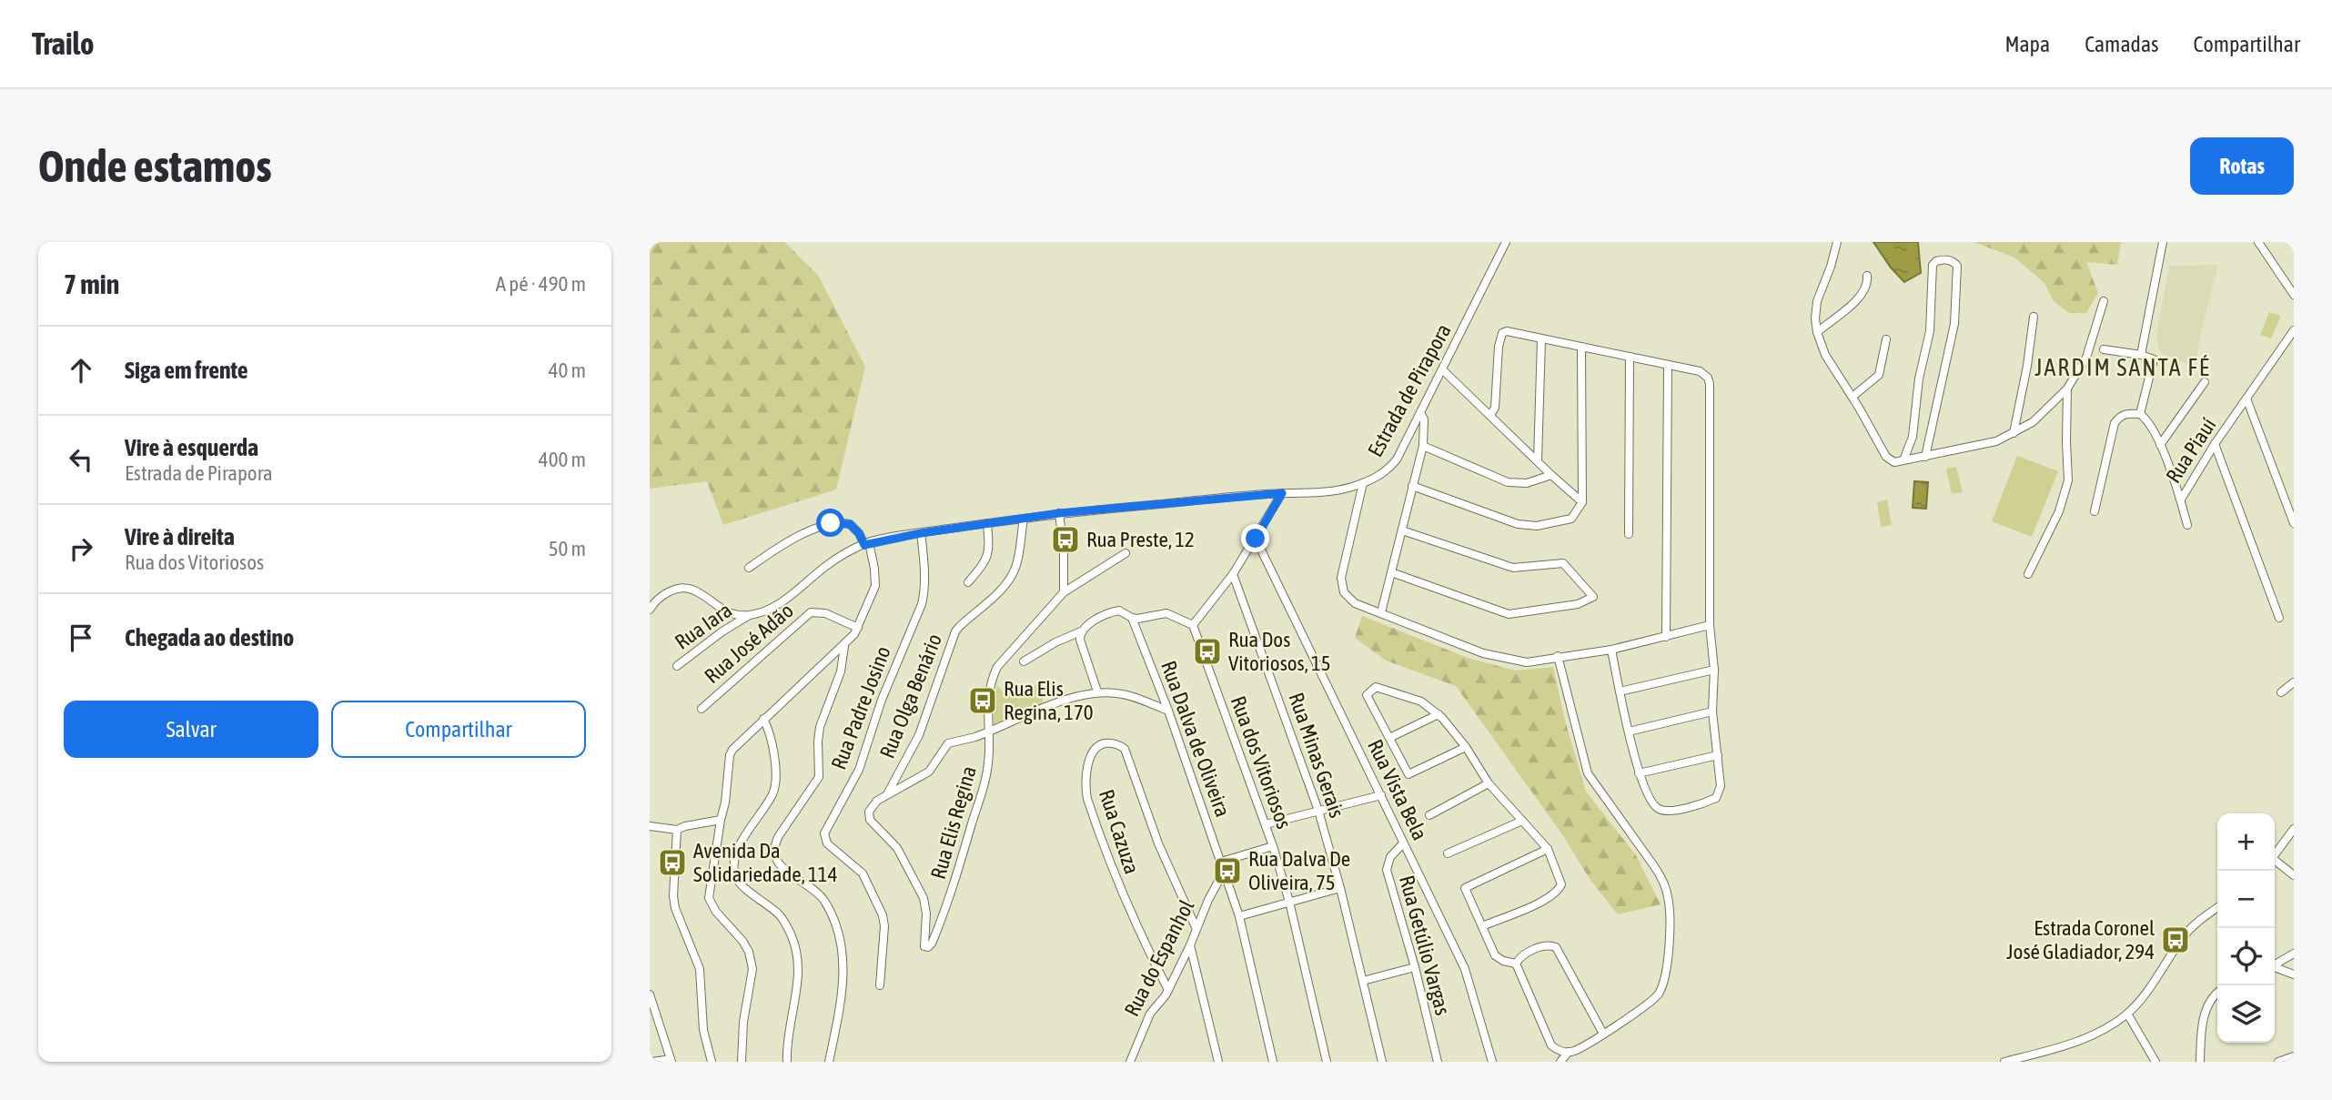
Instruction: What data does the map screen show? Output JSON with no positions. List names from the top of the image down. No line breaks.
{"streets":{"street":["Estrada de Pirapora","Rua Piauí","Rua Iara","Rua José Adão","Rua Olga Benário","Rua Padre Josino","Rua Dalva de Oliveira","Rua Minas Gerais","Rua dos Vitoriosos","Rua Vista Bela","Rua Elis Regina","Rua Cazuza","Rua Getúlio Vargas","Rua do Espanhol"]},"crossings":[["Estrada de Pirapora","Rua Iara"],["Estrada de Pirapora","Rua Olga Benário"],["Estrada de Pirapora","Rua Padre Josino"],["Rua Olga Benário","Rua Elis Regina"],["Rua Dalva de Oliveira","Rua do Espanhol"],["Rua Vista Bela","Rua Getúlio Vargas"],["Rua Cazuza","Rua do Espanhol"]],"districts":["JARDIM SANTA FÉ"],"places":{"bus stop":["Rua Preste, 12","Rua Dos Vitoriosos, 15","Rua Elis Regina, 170","Avenida Da Solidariedade, 114","Rua Dalva De Oliveira, 75","Estrada Coronel José Gladiador, 294"]},"page":{"header":"Trailo","nav":["Mapa","Camadas","Compartilhar"],"buttons":["Rotas",["Salvar","Compartilhar"]],"title":"Onde estamos","heading":["7 min","A pé · 490 m"],"list":[["Siga em frente","40 m"],["Vire à esquerda","Estrada de Pirapora","400 m"],["Vire à direita","Rua dos Vitoriosos","50 m"],"Chegada ao destino"],"map_buttons":["+","−"]}}
